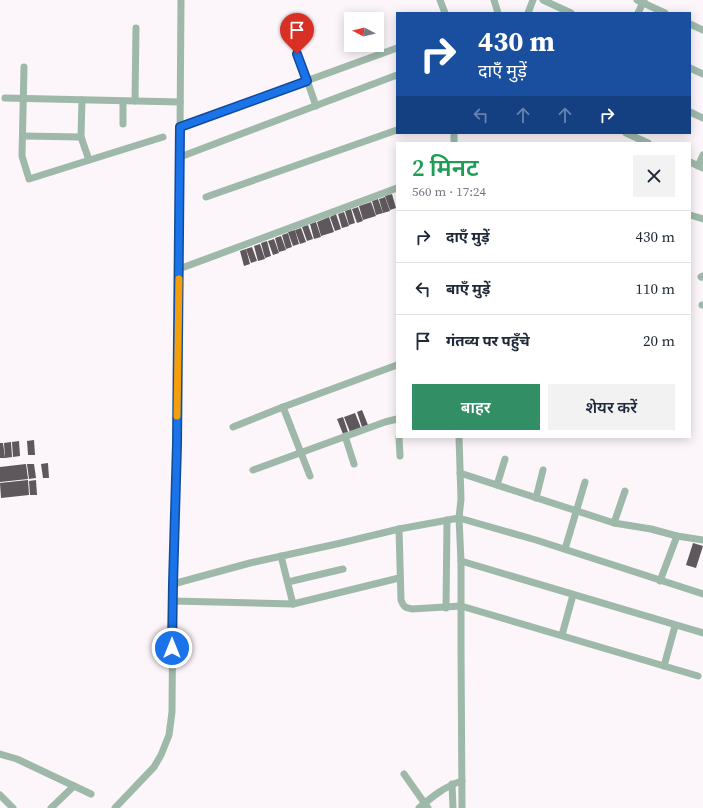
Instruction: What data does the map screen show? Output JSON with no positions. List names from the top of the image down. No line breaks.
{"north":"left","page":{"turn":["430 m","दाएँ मुड़ें"],"heading":["2 मिनट","560 m · 17:24"],"list":[{"name":"दाएँ मुड़ें","value":"430 m"},{"name":"बाएँ मुड़ें","value":"110 m"},{"name":"गंतव्य पर पहुँचे","value":"20 m"}],"buttons":["बाहर","शेयर करें"]}}
